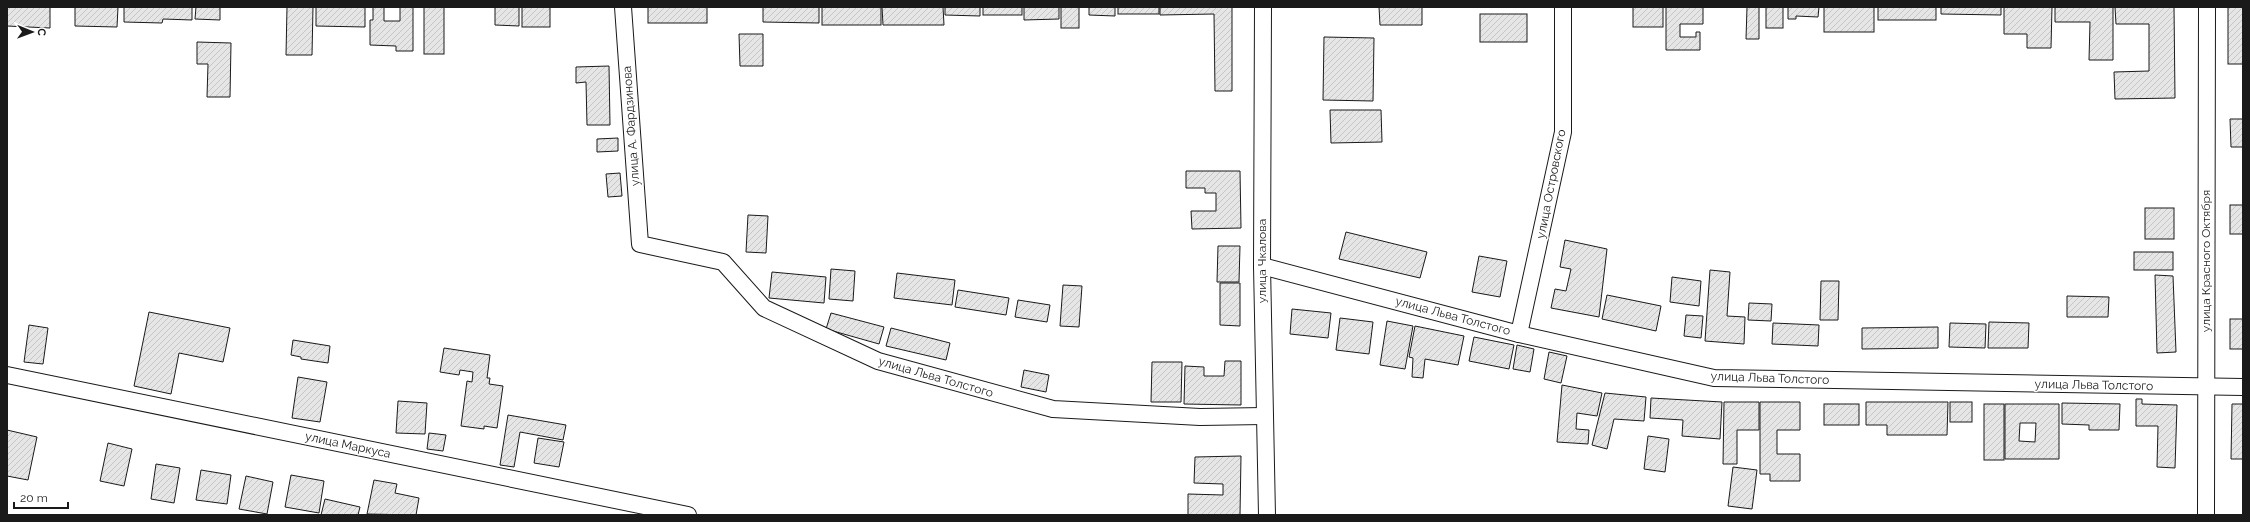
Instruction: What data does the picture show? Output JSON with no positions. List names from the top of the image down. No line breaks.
{"streets":{"street":["улица А. Фардзинова","улица Островского","улица Чкалова","улица Красного Октября","улица Льва Толстого","улица Маркуса"]},"crossings":[["улица А. Фардзинова","улица Льва Толстого"],["улица Островского","улица Льва Толстого"],["улица Чкалова","улица Льва Толстого"],["улица Красного Октября","улица Льва Толстого"]],"scale_bar":"20 m","north":"right"}
